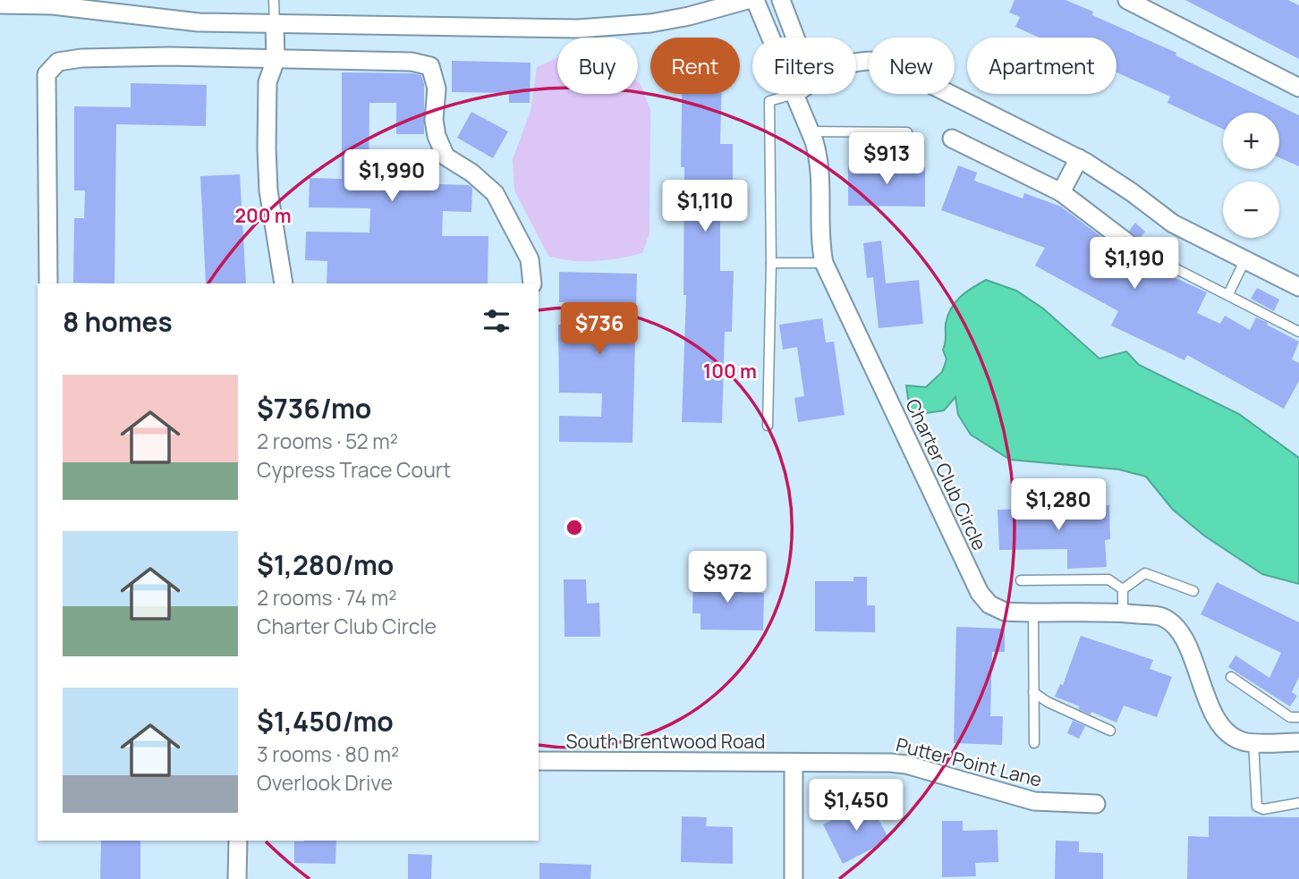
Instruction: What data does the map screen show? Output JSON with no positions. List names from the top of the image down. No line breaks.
{"streets":{"street":["Charter Club Circle","South Brentwood Road","Putter Point Lane"]},"crossings":[["South Brentwood Road","Putter Point Lane"]],"page":{"chip":["Buy","Rent","Filters","New","Apartment"],"map_buttons":["+","−"],"price":["$913","$1,990","$1,110","$1,190","$736","$1,280","$972","$1,450"],"heading":"8 homes","list":[{"name":"$736/mo","note":"2 rooms · 52 m² · Cypress Trace Court"},{"name":"$1,280/mo","note":"2 rooms · 74 m² · Charter Club Circle"},{"name":"$1,450/mo","note":"3 rooms · 80 m² · Overlook Drive"}]},"rings":["200 m","100 m"]}
